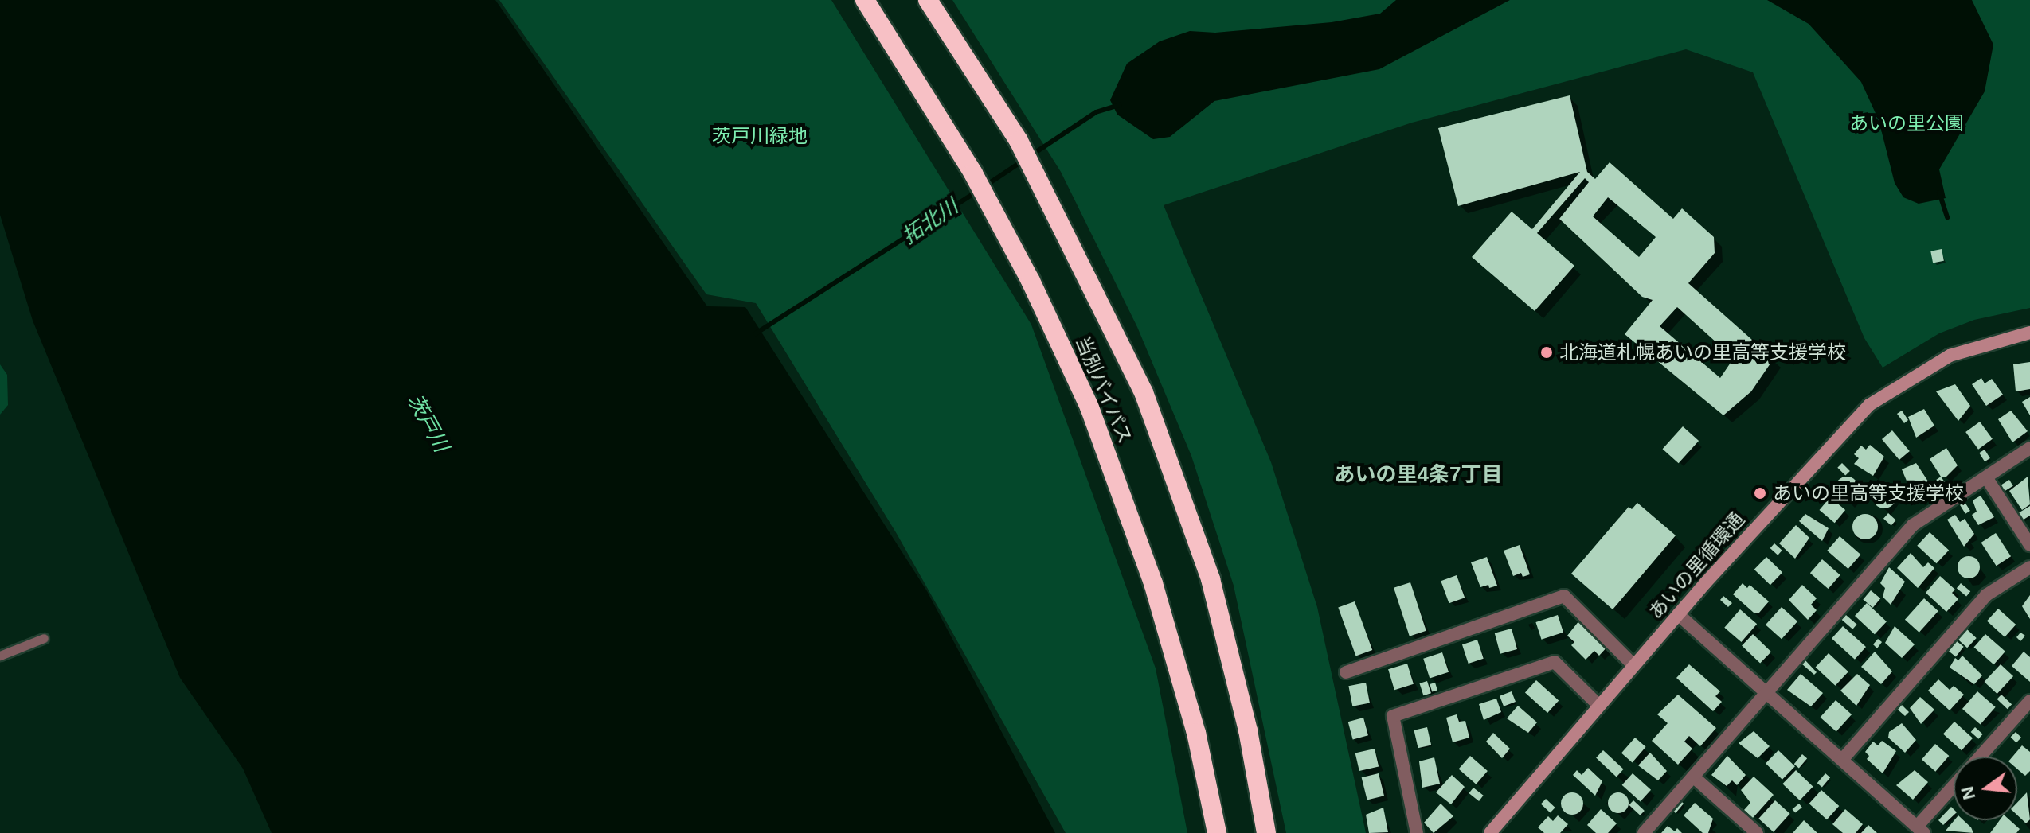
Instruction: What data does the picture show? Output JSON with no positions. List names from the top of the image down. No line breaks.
{"streets":{"highway":["当別バイパス"],"street":["あいの里循環通"]},"districts":["あいの里4条7丁目"],"water":["拓北川","茨戸川"],"parks":["あいの里公園","茨戸川緑地"],"places":["北海道札幌あいの里高等支援学校","あいの里高等支援学校"],"north":"left"}
